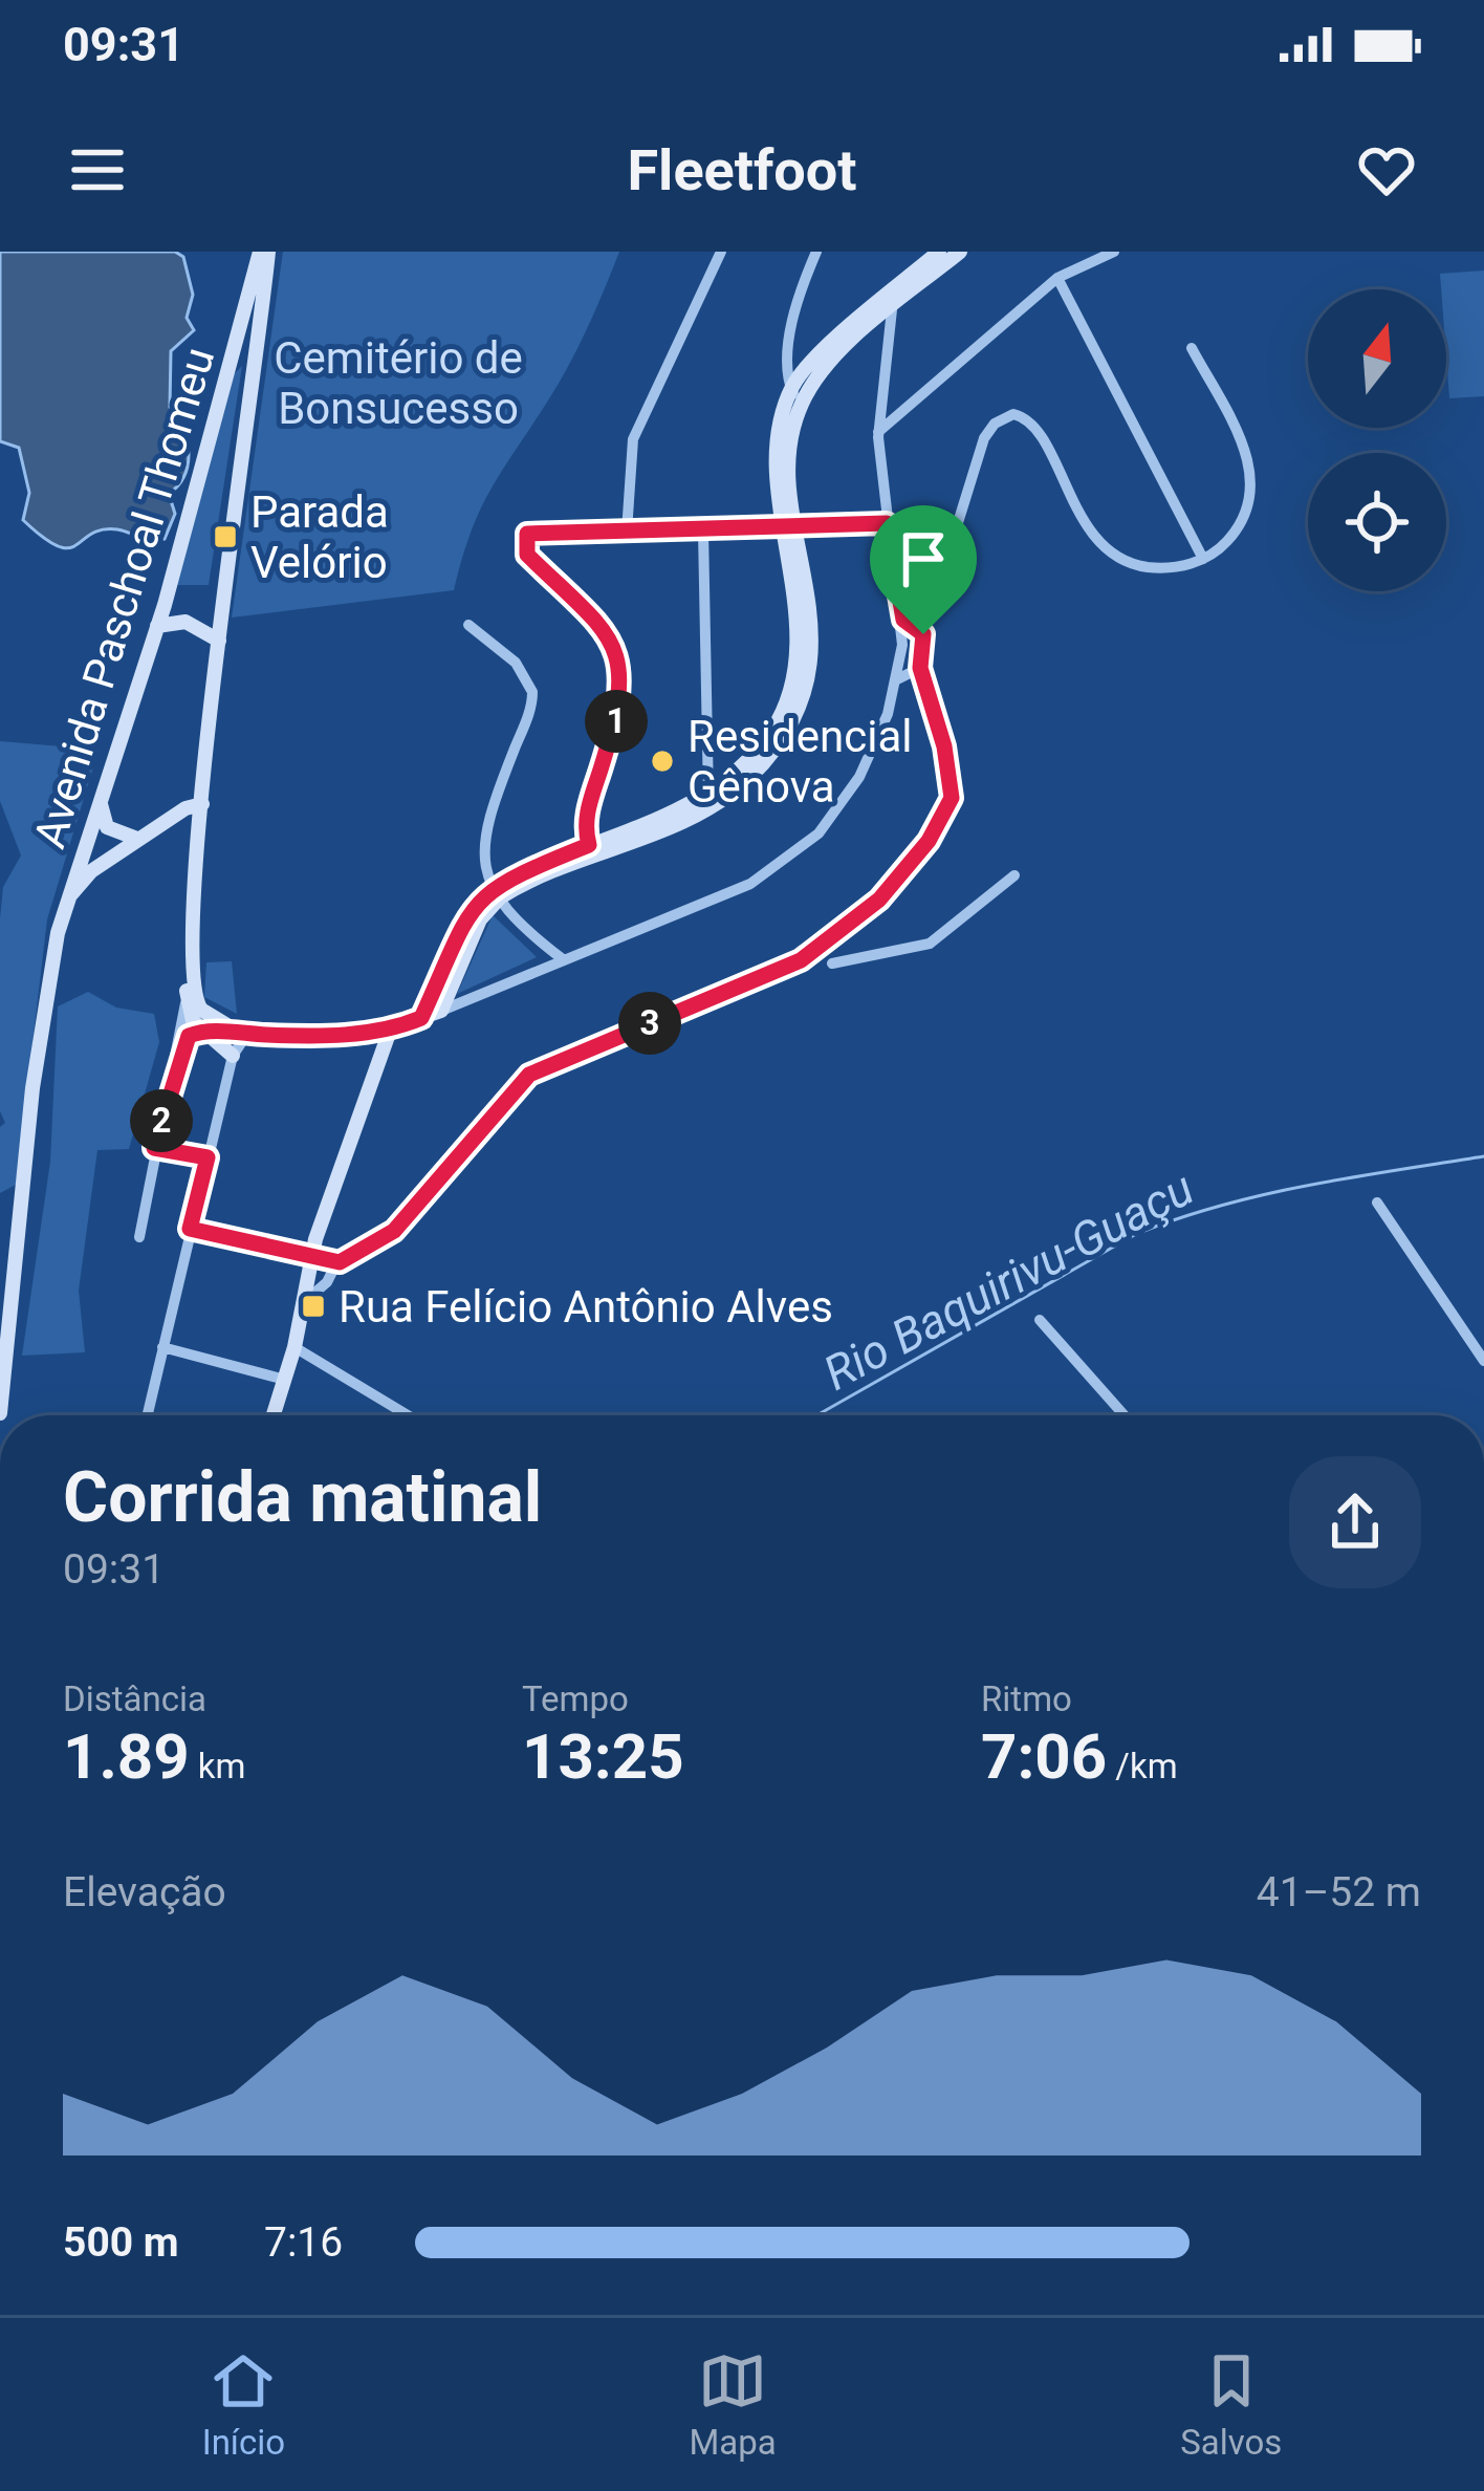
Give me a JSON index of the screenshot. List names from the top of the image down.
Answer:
{
  "streets": {
    "main road": ["Avenida Paschoal Thomeu"]
  },
  "water": ["Rio Baquirivu-Guaçu"],
  "parks": ["Cemitério de Bonsucesso"],
  "places": {
    "transit": ["Parada Velório", "Rua Felício Antônio Alves"],
    "other": ["Residencial Gênova"]
  },
  "north": "top",
  "page": {
    "status": "09:31",
    "header": "Fleetfoot",
    "pins": ["1", "3", "2"],
    "heading": ["Corrida matinal", "09:31"],
    "stats": [
      ["Distância", "1.89 km"],
      ["Tempo", "13:25"],
      ["Ritmo", "7:06 /km"]
    ],
    "chart": ["Elevação", "41–52 m"],
    "list": [
      {
        "name": "500 m",
        "note": "7:16"
      }
    ],
    "tabs": ["Início", "Mapa", "Salvos"]
  }
}
